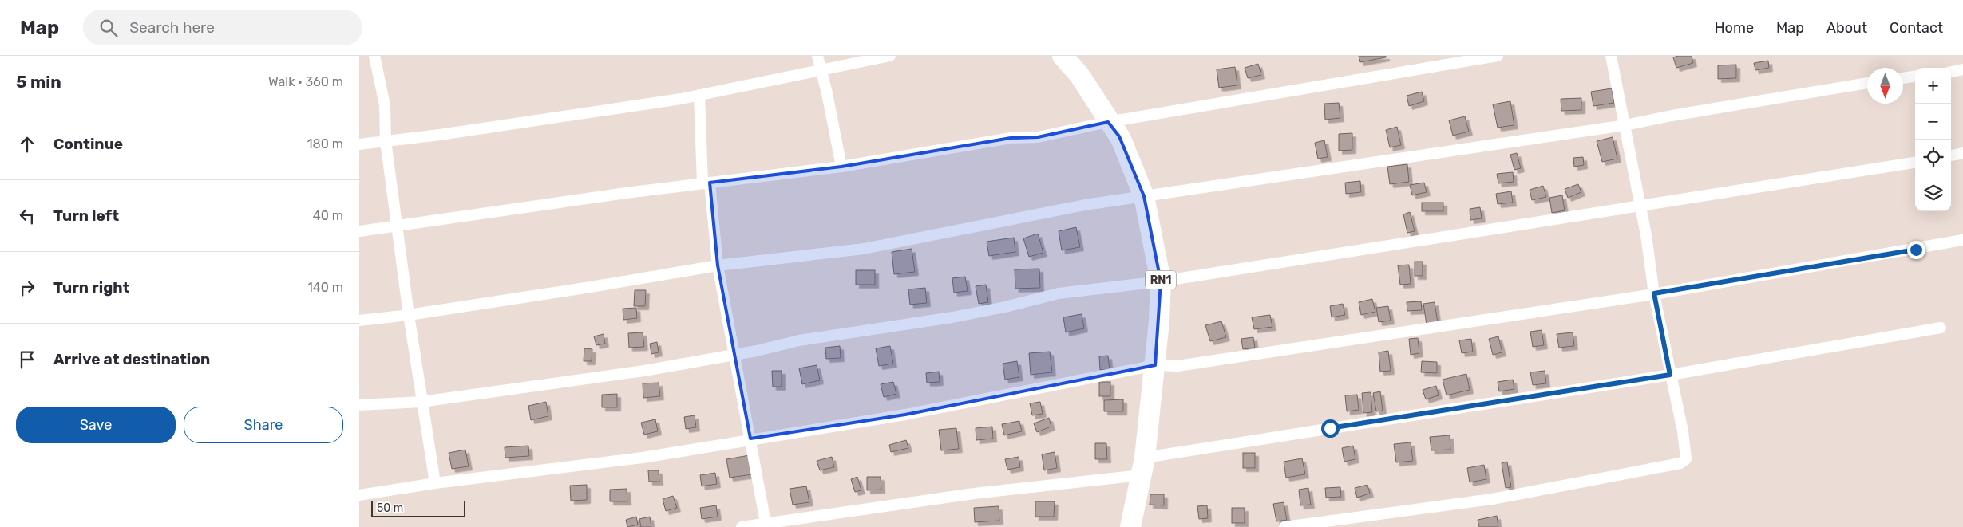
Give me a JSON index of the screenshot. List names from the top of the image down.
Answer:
{
  "streets": {
    "highway": ["RN1"]
  },
  "scale_bar": "50 m",
  "north": "bottom",
  "page": {
    "header": "Map",
    "search": "Search here",
    "nav": [
      "Home",
      "Map",
      "About",
      "Contact"
    ],
    "heading": ["5 min", "Walk · 360 m"],
    "map_buttons": ["+", "−"],
    "list": [
      ["Continue", "180 m"],
      ["Turn left", "40 m"],
      ["Turn right", "140 m"],
      "Arrive at destination"
    ],
    "buttons": ["Save", "Share"],
    "scale": "50 m"
  }
}
